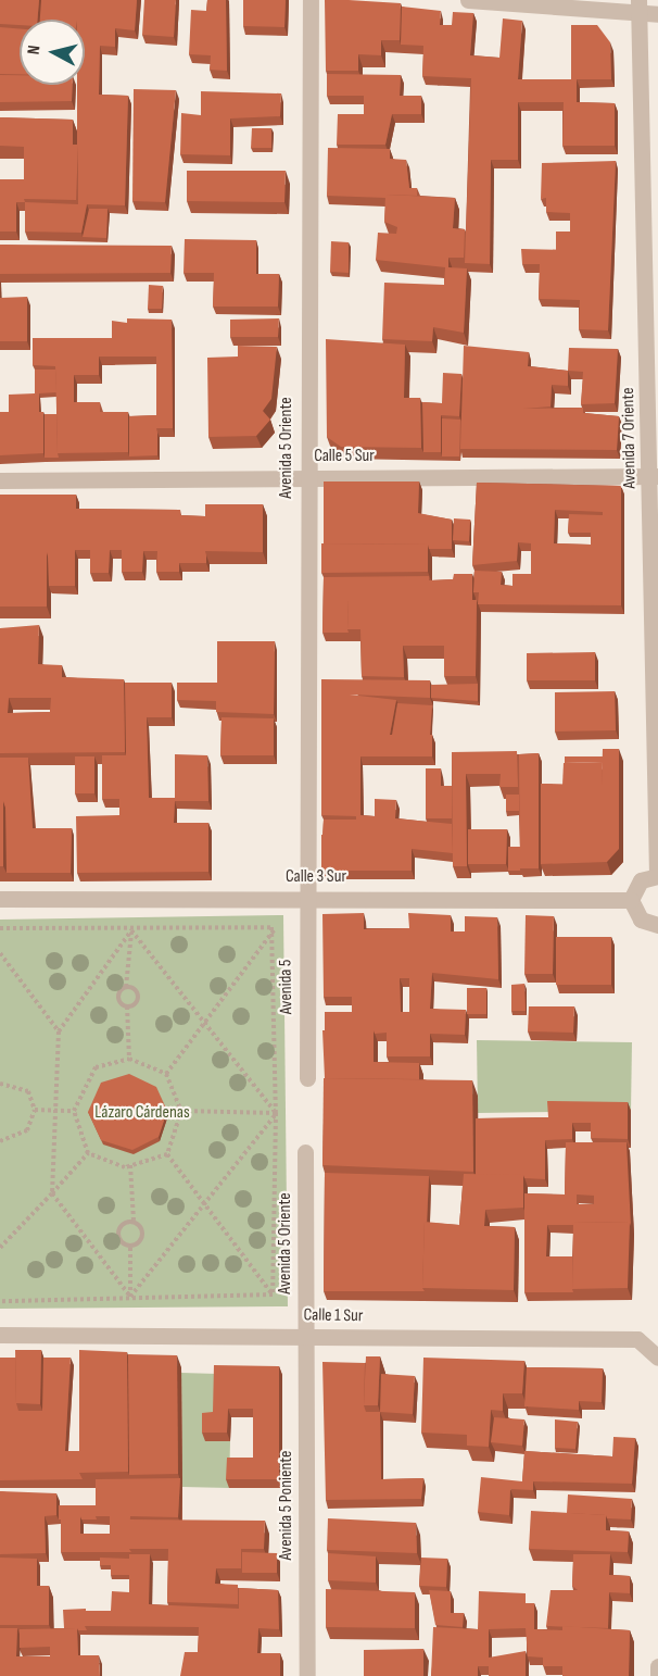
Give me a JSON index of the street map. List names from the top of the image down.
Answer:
{
  "streets": {
    "street": [
      "Avenida 7 Oriente",
      "Avenida 5 Oriente",
      "Calle 5 Sur",
      "Calle 3 Sur",
      "Avenida 5",
      "Calle 1 Sur",
      "Avenida 5 Poniente"
    ]
  },
  "crossings": [
    ["Avenida 7 Oriente", "Calle 5 Sur"],
    ["Avenida 5 Oriente", "Calle 5 Sur"],
    ["Avenida 5 Oriente", "Calle 3 Sur"],
    ["Avenida 5 Oriente", "Avenida 5"],
    ["Avenida 5 Oriente", "Calle 1 Sur"],
    ["Avenida 5 Oriente", "Avenida 5 Poniente"],
    ["Calle 3 Sur", "Avenida 5"],
    ["Calle 1 Sur", "Avenida 5 Poniente"]
  ],
  "parks": ["Lázaro Cárdenas"],
  "north": "left"
}
